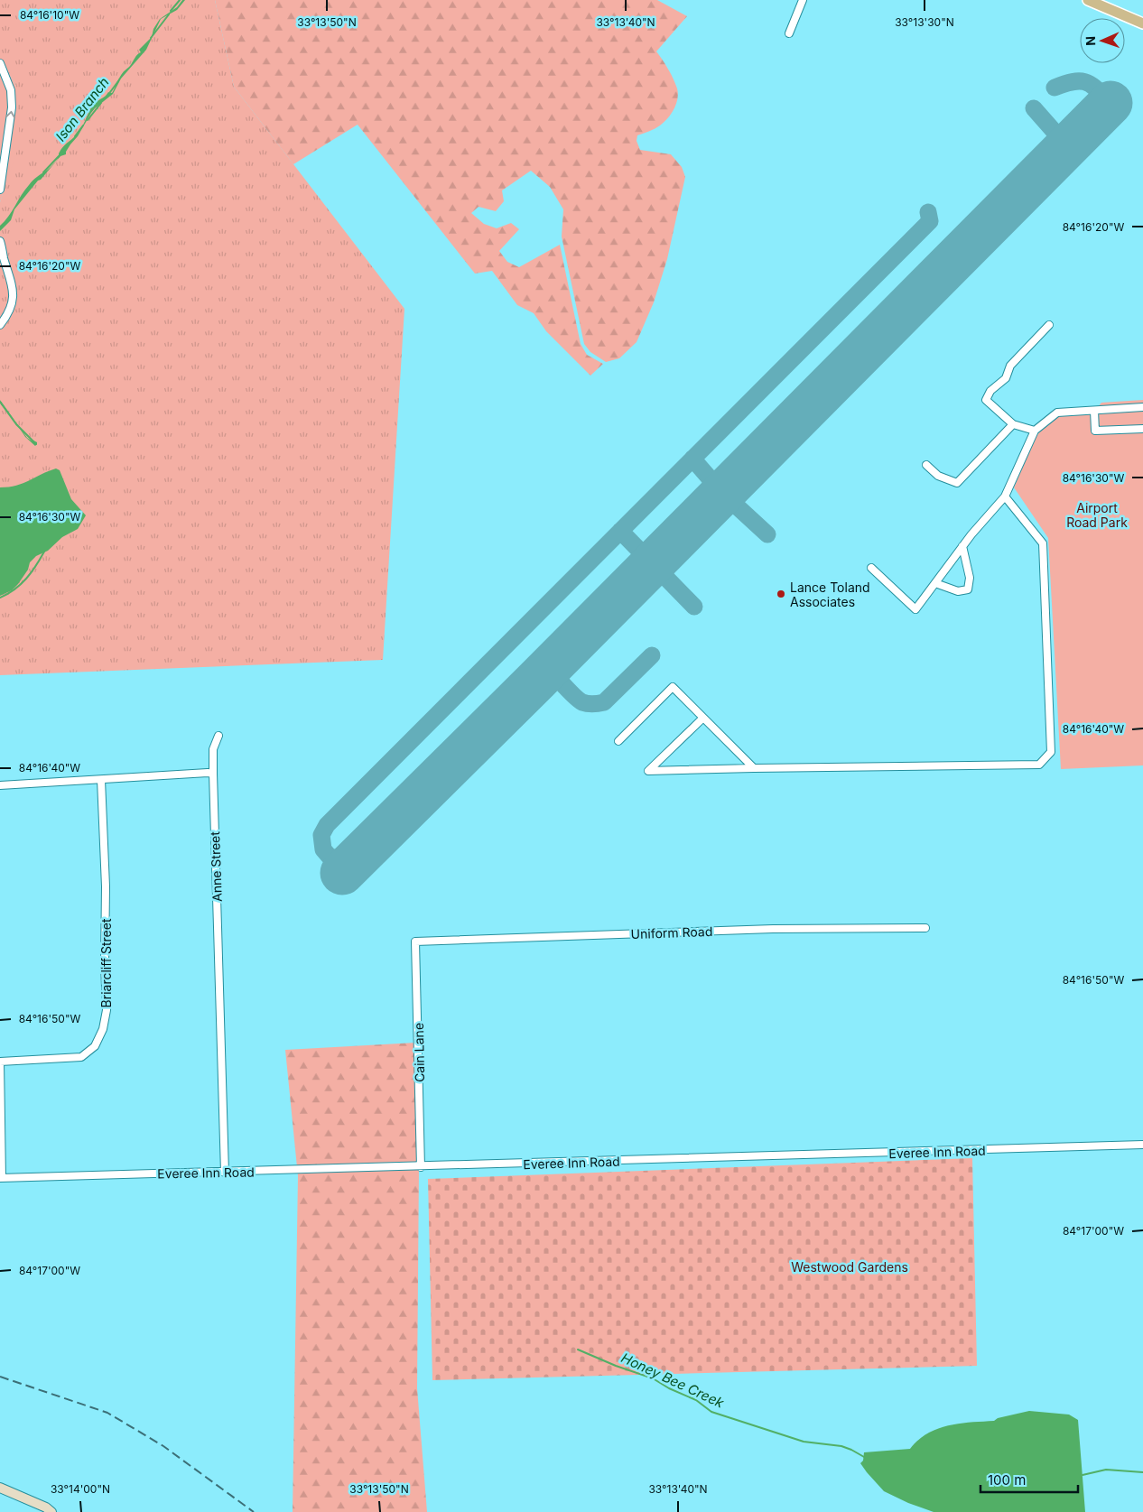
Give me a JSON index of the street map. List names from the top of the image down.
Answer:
{
  "streets": {
    "street": [
      "Anne Street",
      "Uniform Road",
      "Briarcliff Street",
      "Cain Lane",
      "Everee Inn Road"
    ]
  },
  "crossings": [
    ["Anne Street", "Everee Inn Road"],
    ["Uniform Road", "Cain Lane"],
    ["Cain Lane", "Everee Inn Road"]
  ],
  "water": ["Ison Branch", "Honey Bee Creek"],
  "parks": ["Airport Road Park", "Westwood Gardens"],
  "places": ["Lance Toland Associates"],
  "scale_bar": "100 m",
  "north": "left",
  "coordinates": [
    "84°16'10\"W",
    "33°13'50\"N",
    "33°13'40\"N",
    "33°13'30\"N",
    "84°16'20\"W",
    "84°16'30\"W",
    "84°16'40\"W",
    "84°16'50\"W",
    "84°17'00\"W",
    "33°14'00\"N"
  ]
}
